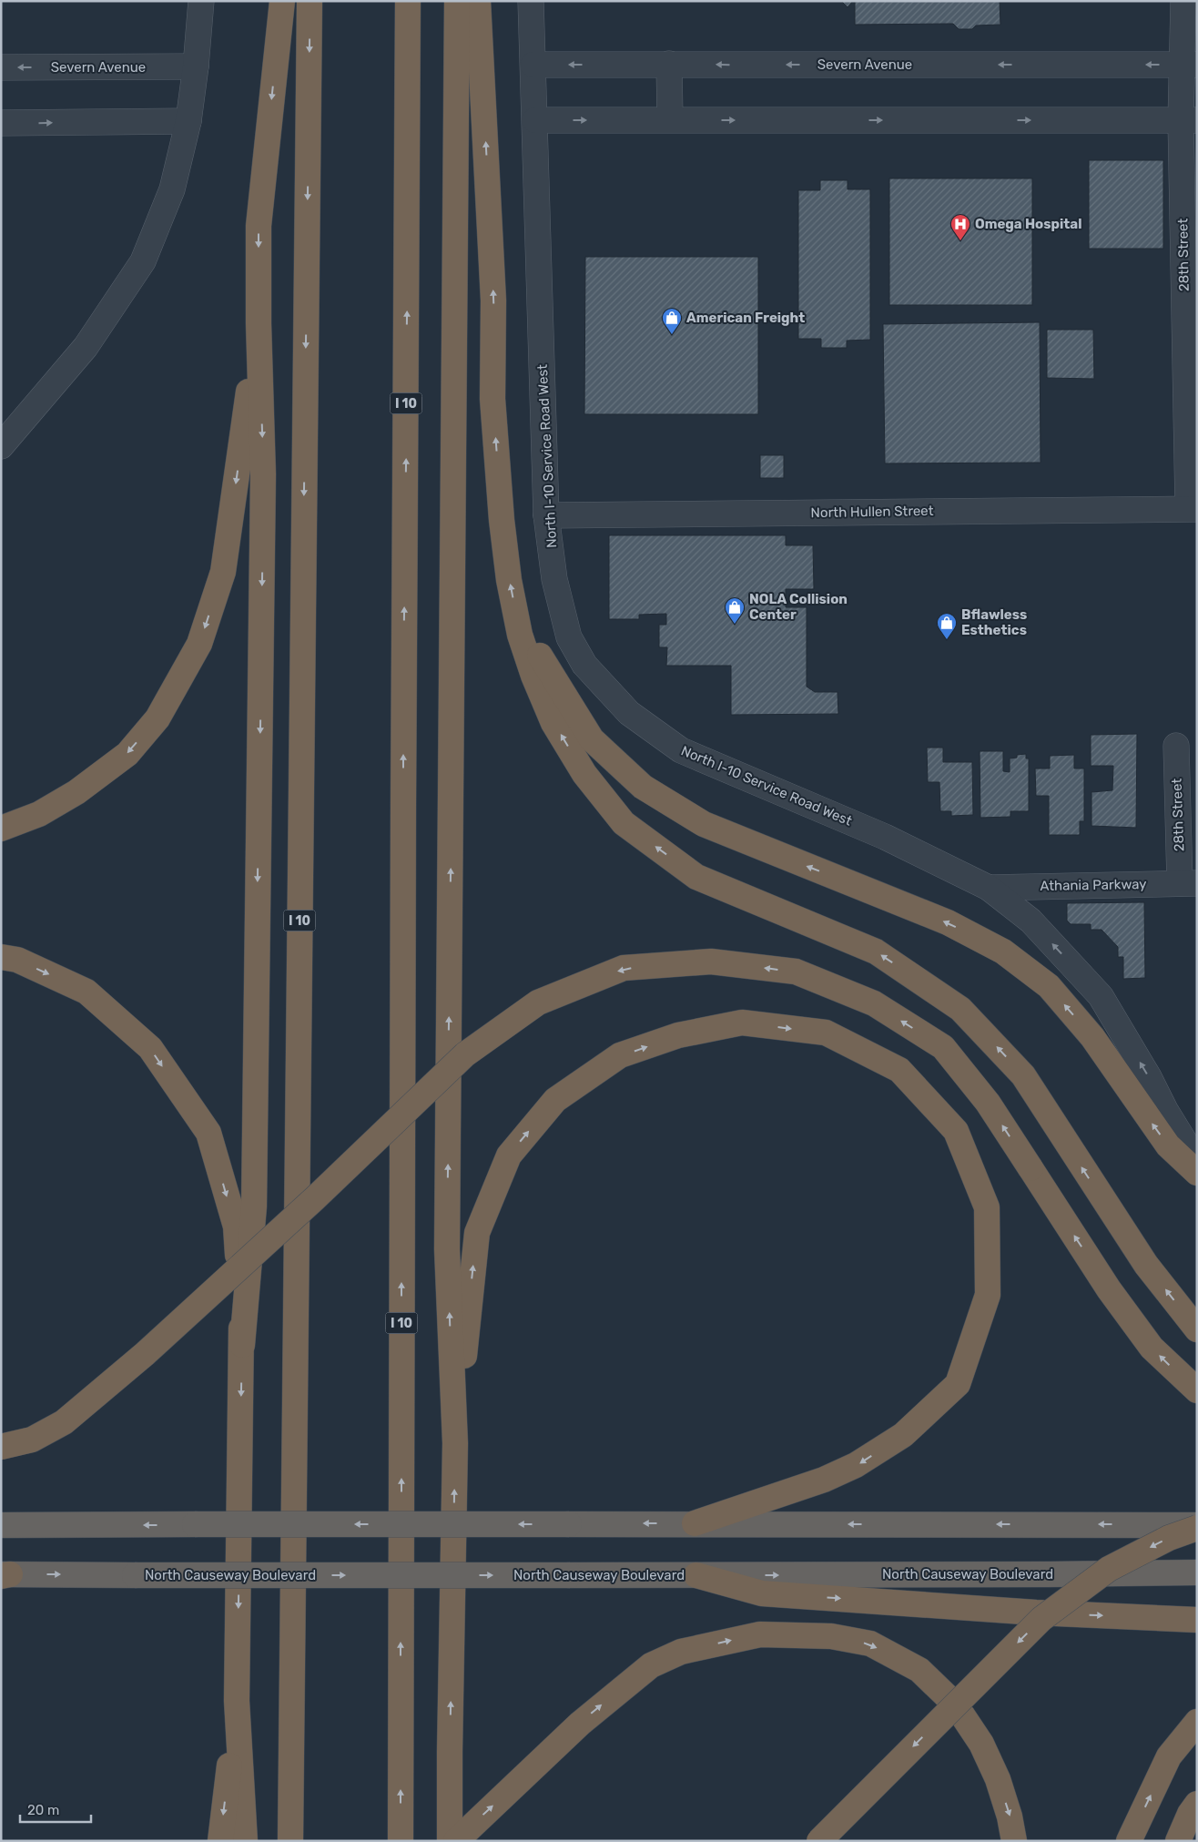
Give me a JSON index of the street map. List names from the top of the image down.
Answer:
{
  "streets": {
    "highway": ["I 10", "North Causeway Boulevard"],
    "street": [
      "Severn Avenue",
      "28th Street",
      "North I-10 Service Road West",
      "North Hullen Street",
      "Athania Parkway"
    ]
  },
  "crossings": [
    ["Severn Avenue", "28th Street"],
    ["Severn Avenue", "North I-10 Service Road West"],
    ["28th Street", "North Hullen Street"],
    ["28th Street", "Athania Parkway"],
    ["North I-10 Service Road West", "North Hullen Street"],
    ["North I-10 Service Road West", "Athania Parkway"]
  ],
  "places": {
    "hospital": ["Omega Hospital"],
    "shop": ["American Freight", "NOLA Collision Center", "Bflawless Esthetics"]
  },
  "scale_bar": "20 m"
}
